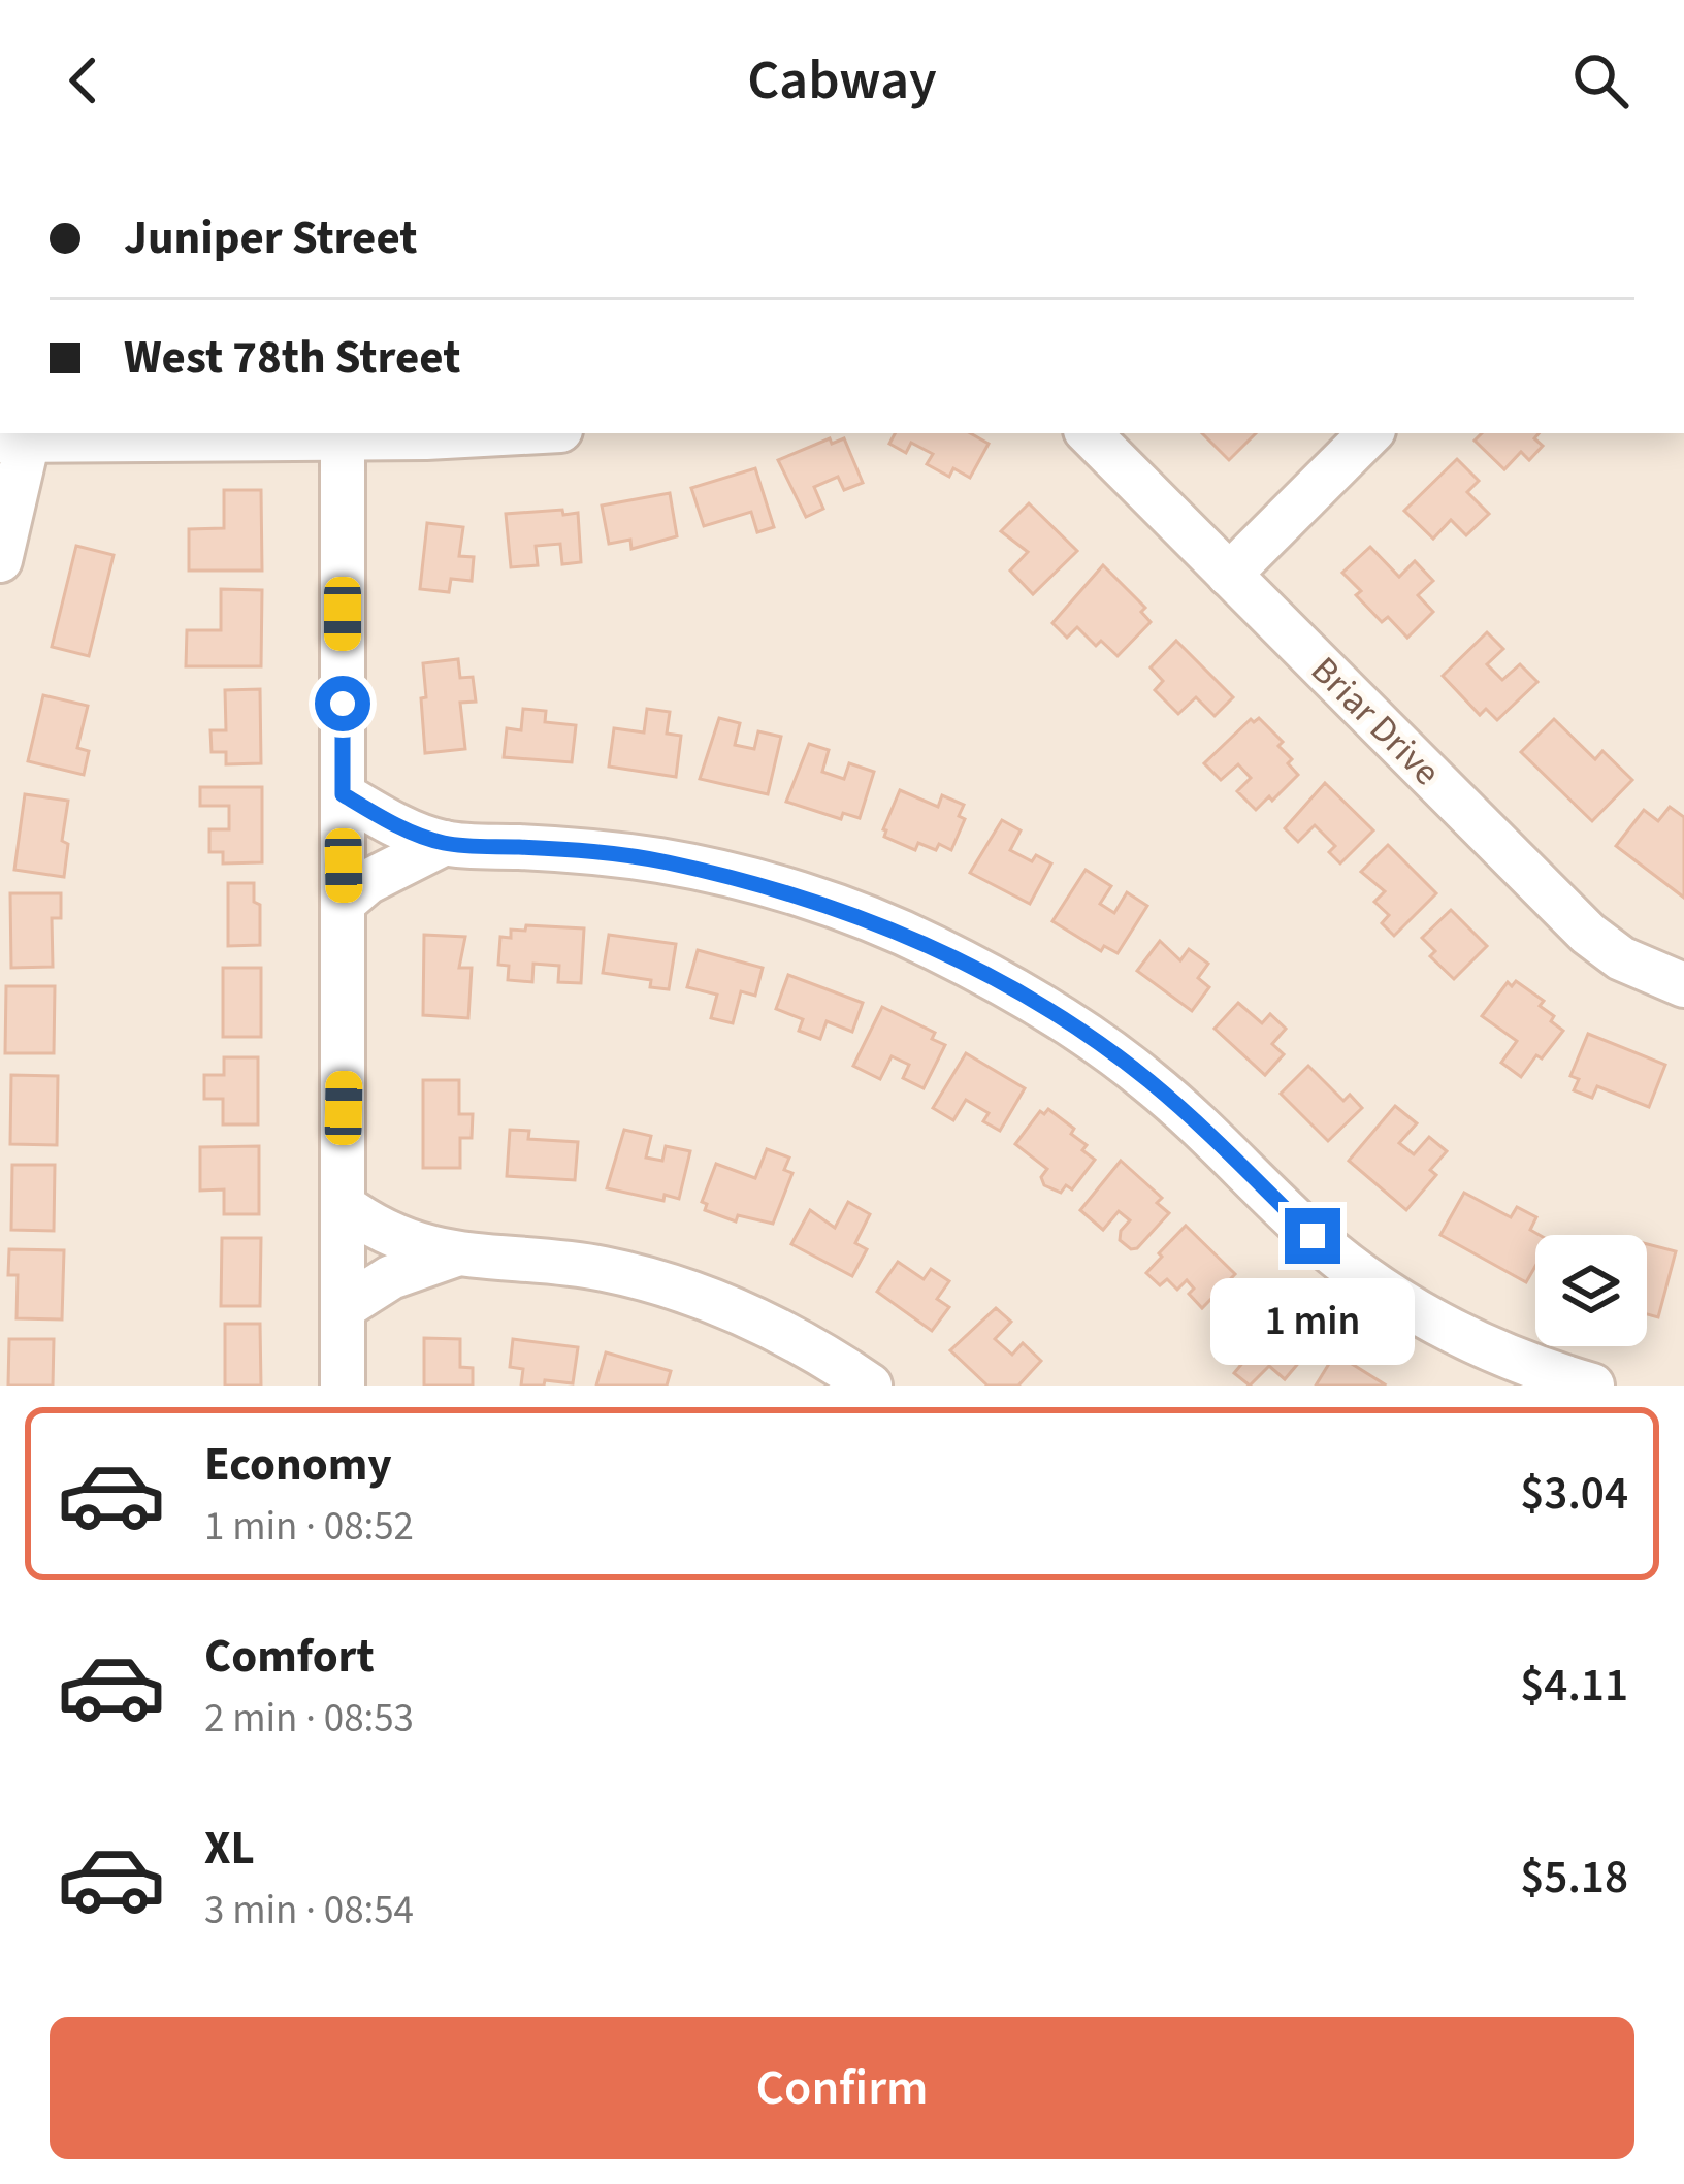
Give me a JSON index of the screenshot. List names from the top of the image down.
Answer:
{
  "streets": {
    "street": ["Briar Drive"]
  },
  "page": {
    "header": "Cabway",
    "banner": ["Juniper Street", "West 78th Street"],
    "bubble": "1 min",
    "list": [
      {
        "name": "Economy",
        "note": "1 min · 08:52",
        "value": "$3.04"
      },
      {
        "name": "Comfort",
        "note": "2 min · 08:53",
        "value": "$4.11"
      },
      {
        "name": "XL",
        "note": "3 min · 08:54",
        "value": "$5.18"
      }
    ],
    "buttons": "Confirm"
  }
}
